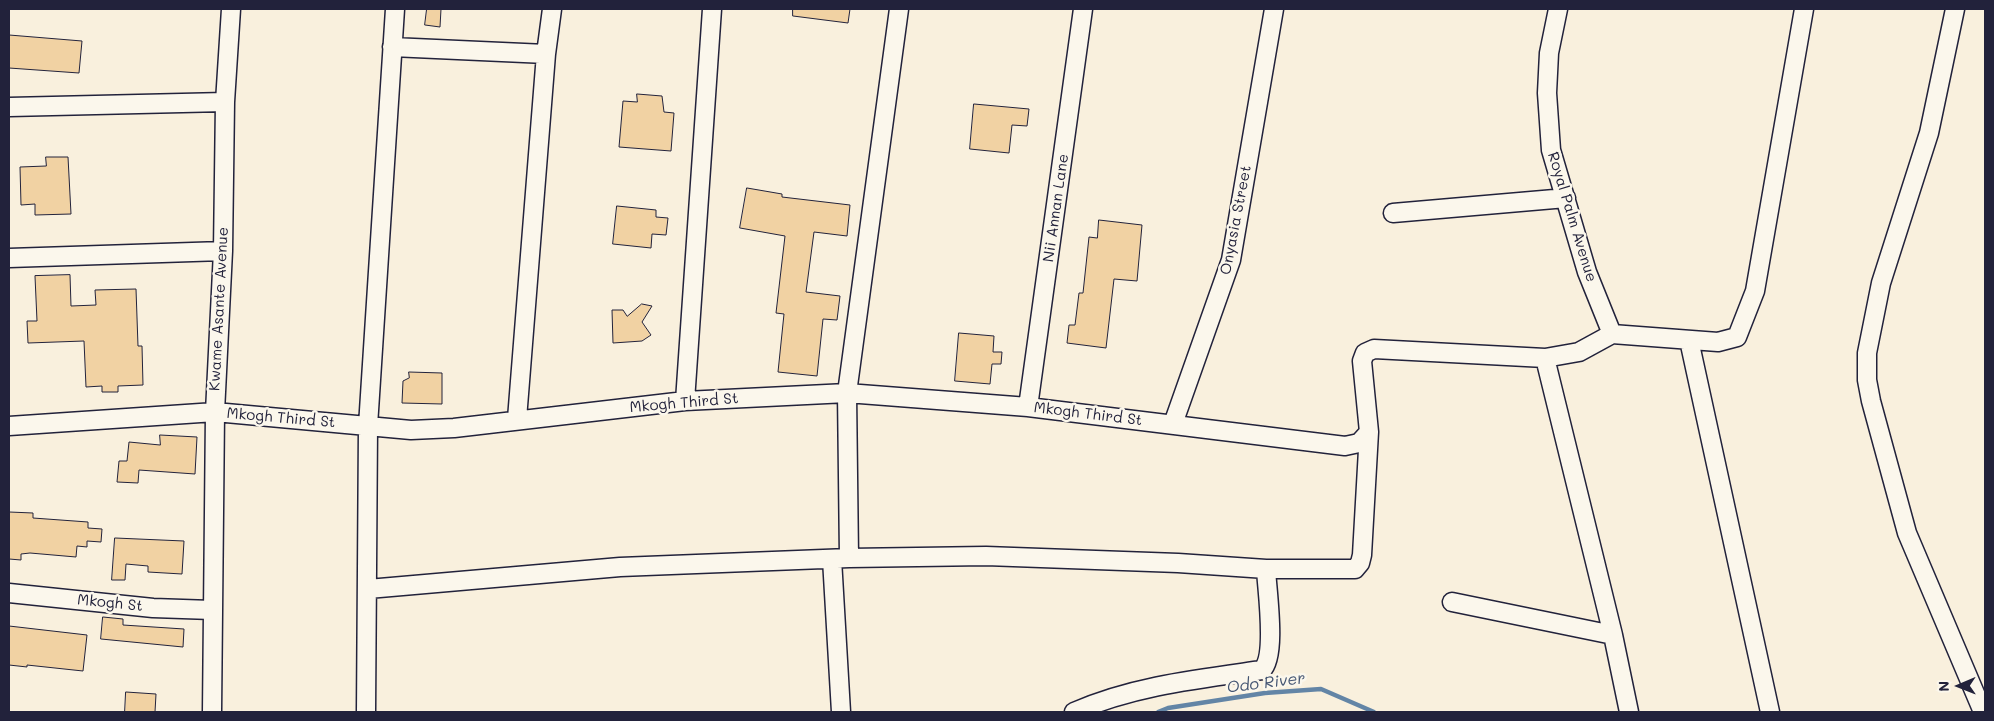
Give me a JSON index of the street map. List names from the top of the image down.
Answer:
{
  "streets": {
    "street": [
      "Nii Annan Lane",
      "Royal Palm Avenue",
      "Onyasia Street",
      "Kwame Asante Avenue",
      "Mkogh Third St",
      "Mkogh St"
    ]
  },
  "crossings": [
    ["Nii Annan Lane", "Mkogh Third St"],
    ["Onyasia Street", "Mkogh Third St"],
    ["Kwame Asante Avenue", "Mkogh Third St"],
    ["Kwame Asante Avenue", "Mkogh St"]
  ],
  "water": ["Odo River"],
  "north": "left"
}
